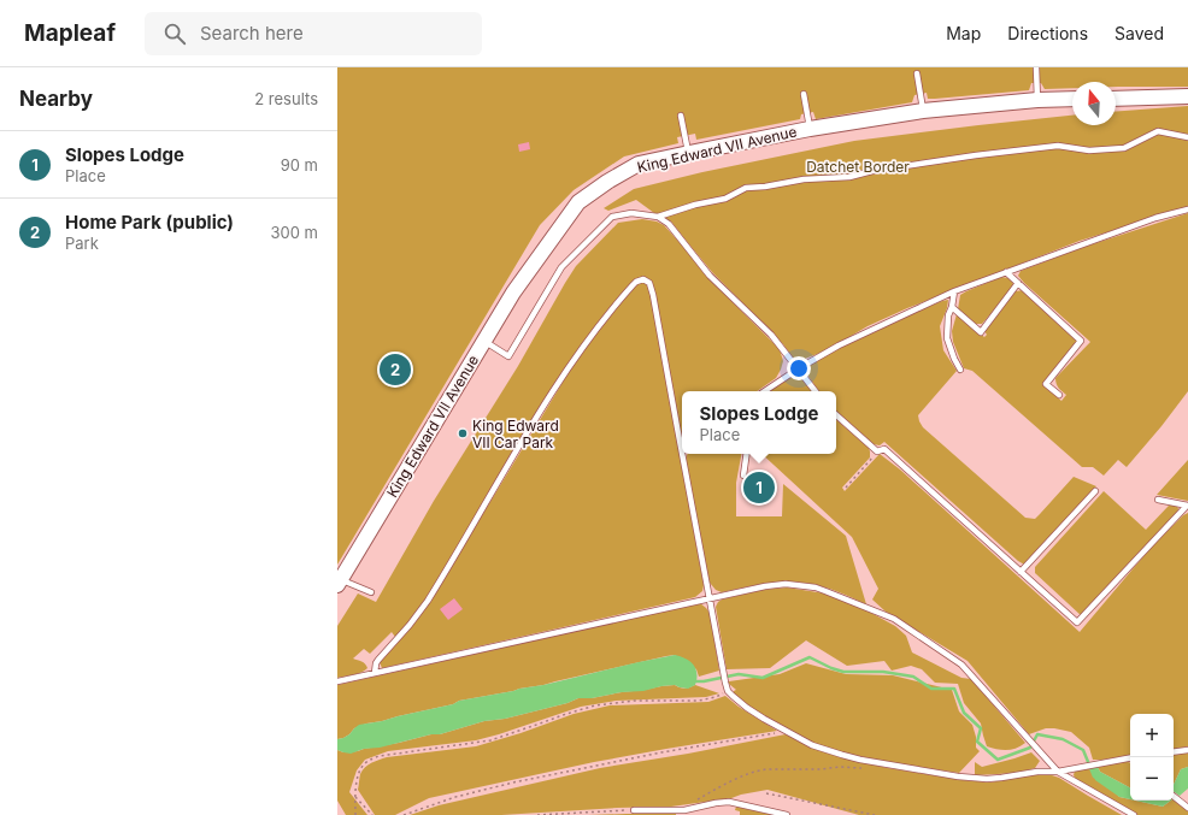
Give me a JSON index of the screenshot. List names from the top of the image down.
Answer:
{
  "streets": {
    "main road": ["King Edward VII Avenue"]
  },
  "parks": ["Datchet Border"],
  "places": ["King Edward VII Car Park"],
  "north": "top",
  "page": {
    "header": "Mapleaf",
    "search": "Search here",
    "nav": ["Map", "Directions", "Saved"],
    "heading": ["Nearby", "2 results"],
    "list": [
      {
        "mark": "1",
        "name": "Slopes Lodge",
        "note": "Place",
        "value": "90 m"
      },
      {
        "mark": "2",
        "name": "Home Park (public)",
        "note": "Park",
        "value": "300 m"
      }
    ],
    "pins": ["2", "1"],
    "popup": ["Slopes Lodge", "Place"],
    "map_buttons": ["+", "−"]
  }
}
